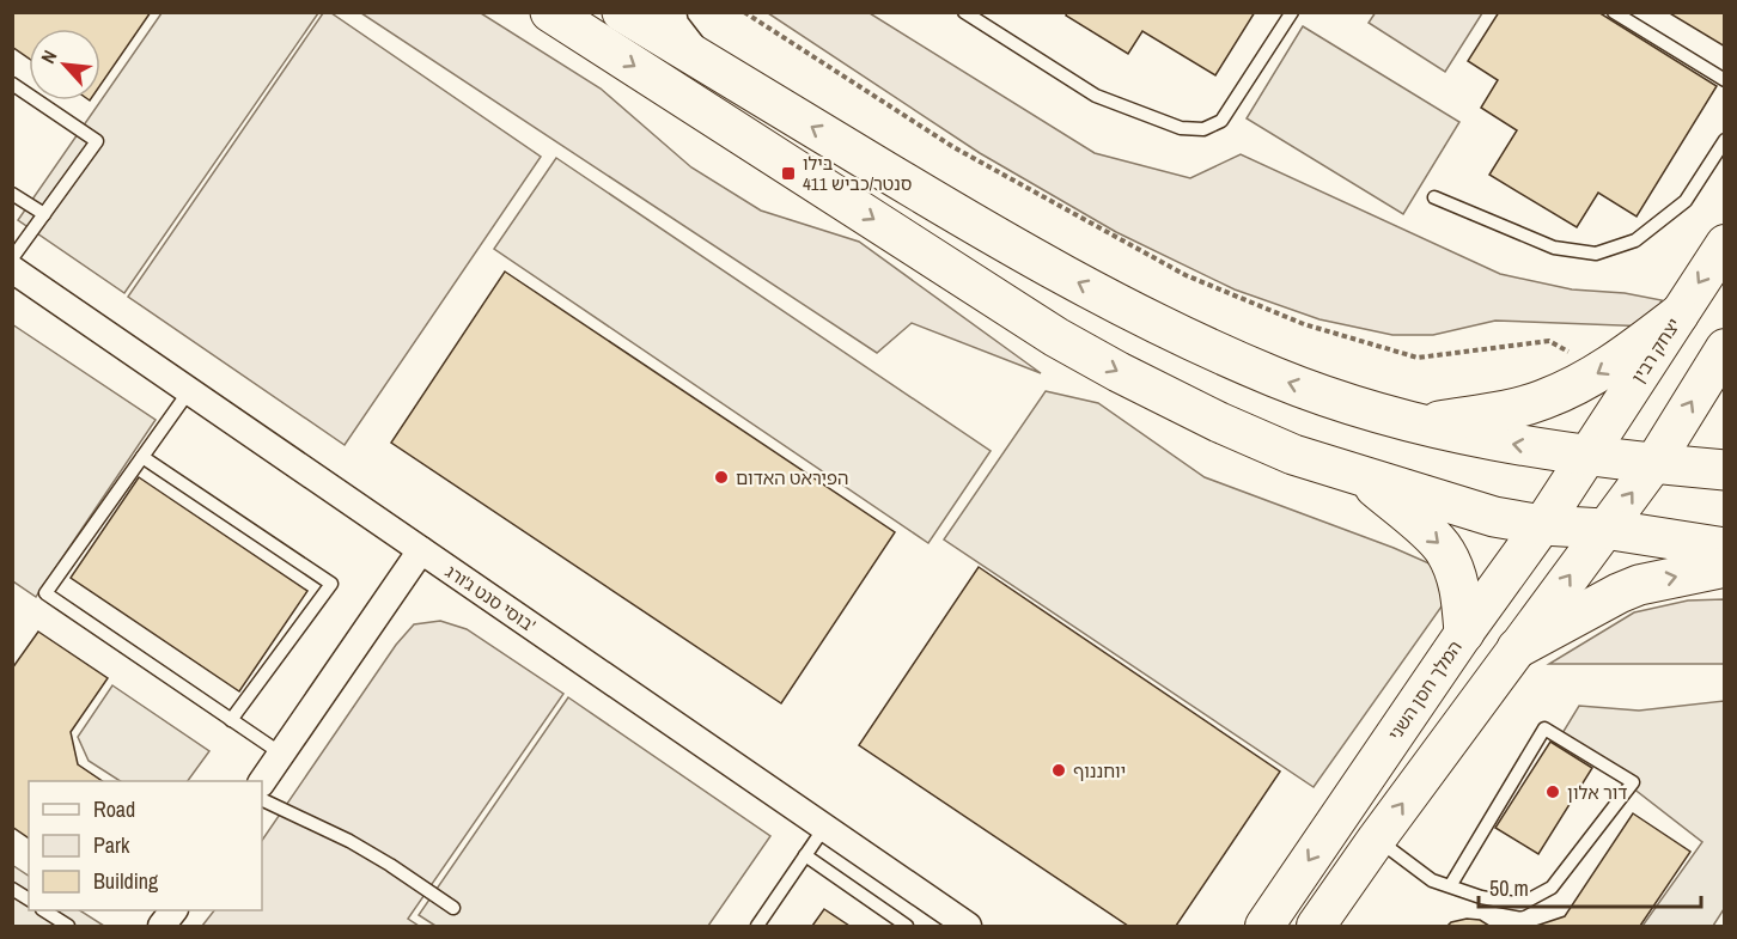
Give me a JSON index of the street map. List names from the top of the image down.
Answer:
{
  "streets": {
    "street": ["יצחק רבין", "בוסי סנט ג'ורג'", "המלך חסן השני"]
  },
  "crossings": [
    ["יצחק רבין", "המלך חסן השני"]
  ],
  "places": {
    "transit": ["בילו סנטר/כביש 411"],
    "other": ["הפיראט האדום", "יוחננוף", "דור אלון"]
  },
  "legend": ["Road", "Park", "Building"],
  "scale_bar": "50 m",
  "north": "top left"
}
